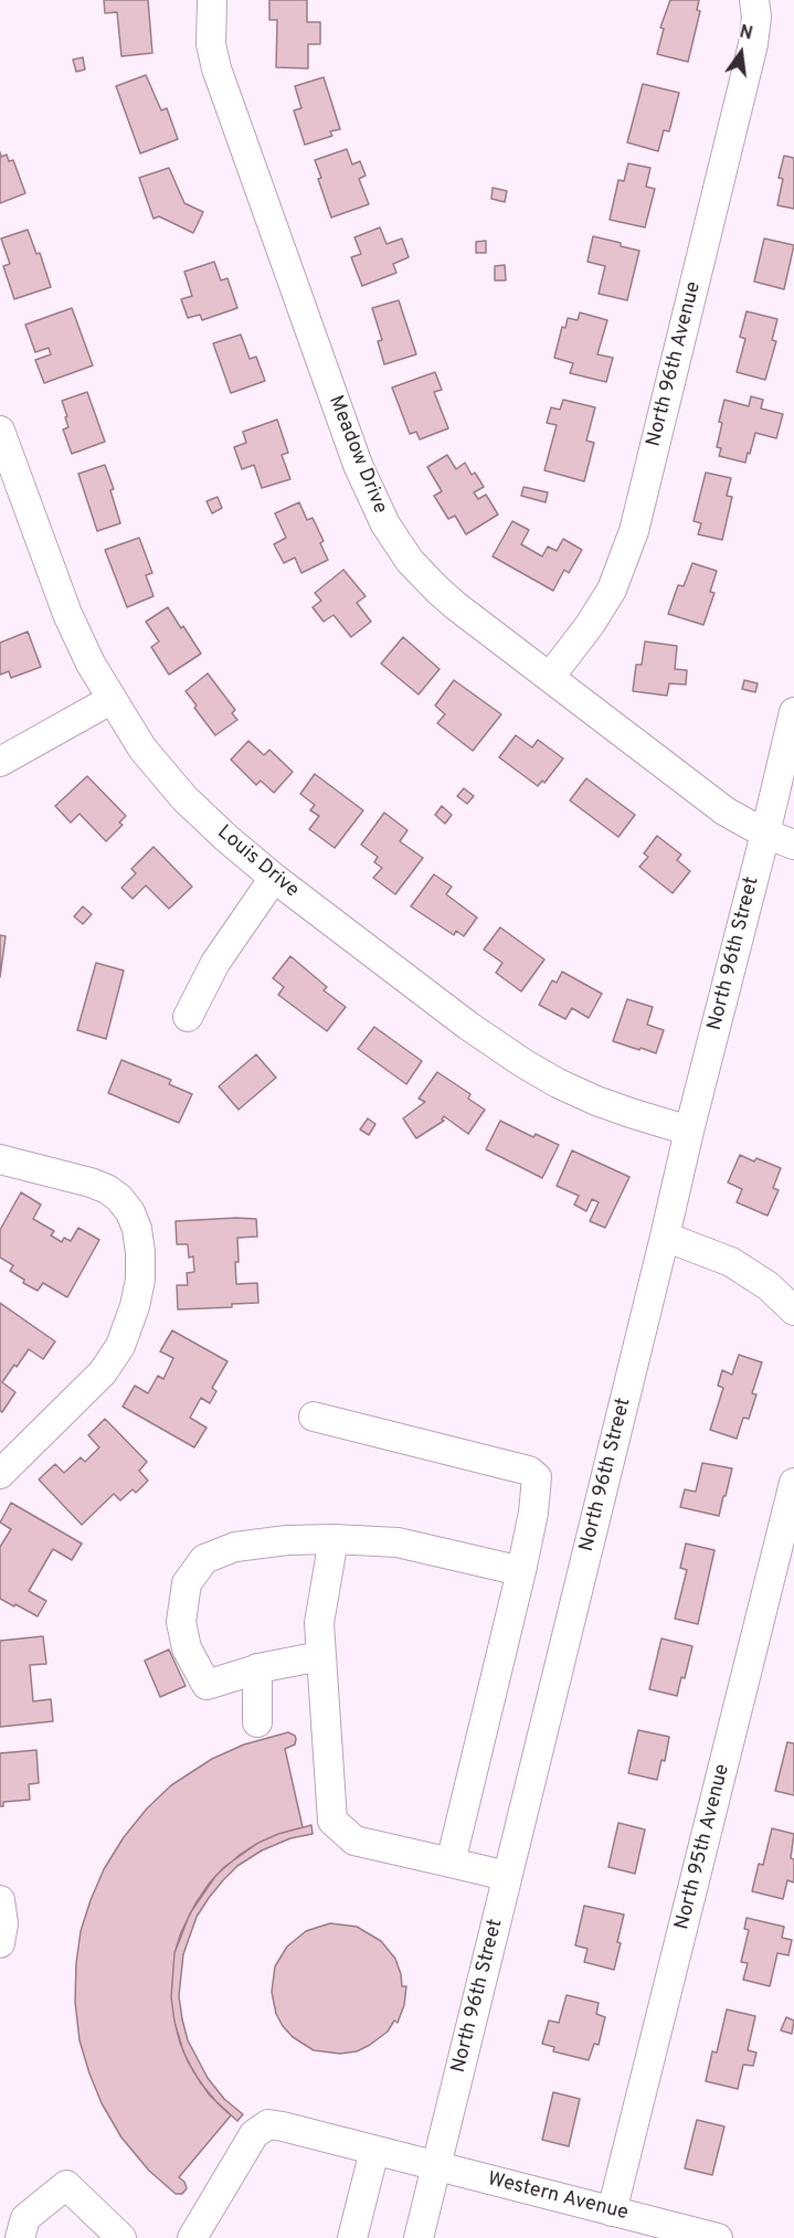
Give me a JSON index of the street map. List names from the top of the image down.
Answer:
{
  "streets": {
    "street": [
      "North 96th Avenue",
      "Meadow Drive",
      "Louis Drive",
      "North 96th Street",
      "North 95th Avenue",
      "Western Avenue"
    ]
  },
  "crossings": [
    ["North 96th Avenue", "Meadow Drive"],
    ["Meadow Drive", "North 96th Street"],
    ["Louis Drive", "North 96th Street"],
    ["North 96th Street", "Western Avenue"],
    ["North 95th Avenue", "Western Avenue"]
  ],
  "north": "top"
}
